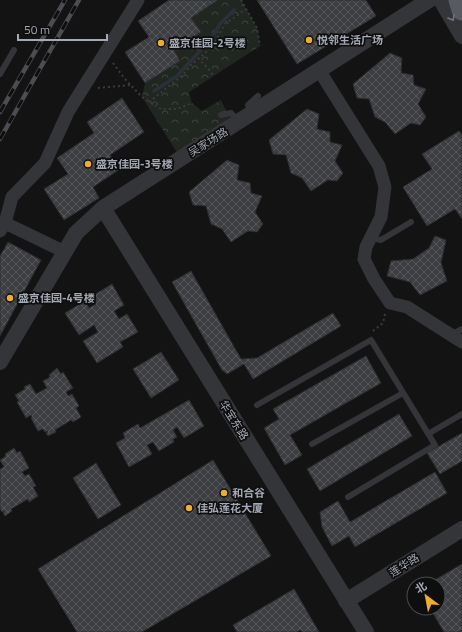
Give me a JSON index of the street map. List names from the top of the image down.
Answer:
{
  "streets": {
    "street": ["吴家场路", "华宝东路", "莲华路"]
  },
  "crossings": [
    ["吴家场路", "华宝东路"],
    ["华宝东路", "莲华路"]
  ],
  "places": [
    "悦邻生活广场",
    "盛京佳园-2号楼",
    "盛京佳园-3号楼",
    "盛京佳园-4号楼",
    "和合谷",
    "佳弘莲花大厦"
  ],
  "scale_bar": "50 m",
  "north": "top left"
}
